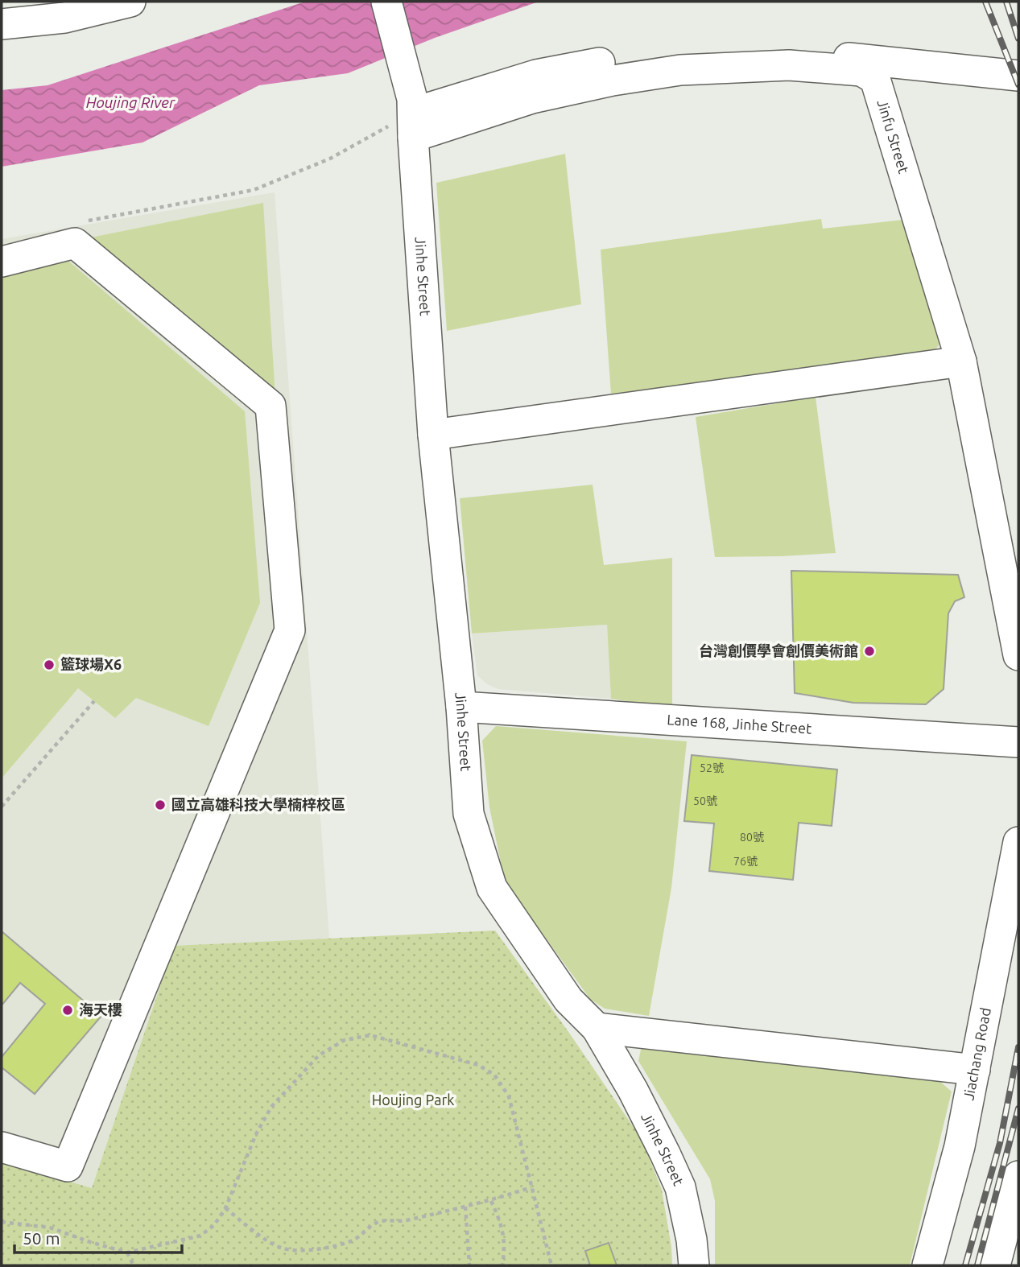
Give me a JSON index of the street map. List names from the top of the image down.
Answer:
{
  "streets": {
    "street": [
      "Jinfu Street",
      "Jinhe Street",
      "Lane 168, Jinhe Street",
      "Jiachang Road"
    ]
  },
  "crossings": [
    ["Jinfu Street", "Jinhe Street"],
    ["Jinhe Street", "Lane 168, Jinhe Street"]
  ],
  "water": ["Houjing River"],
  "parks": ["Houjing Park"],
  "places": [
    "台灣創價學會創價美術館",
    "籃球場X6",
    "國立高雄科技大學楠梓校區",
    "海天樓"
  ],
  "house_numbers": [
    "52號",
    "50號",
    "80號",
    "76號"
  ],
  "scale_bar": "50 m"
}
